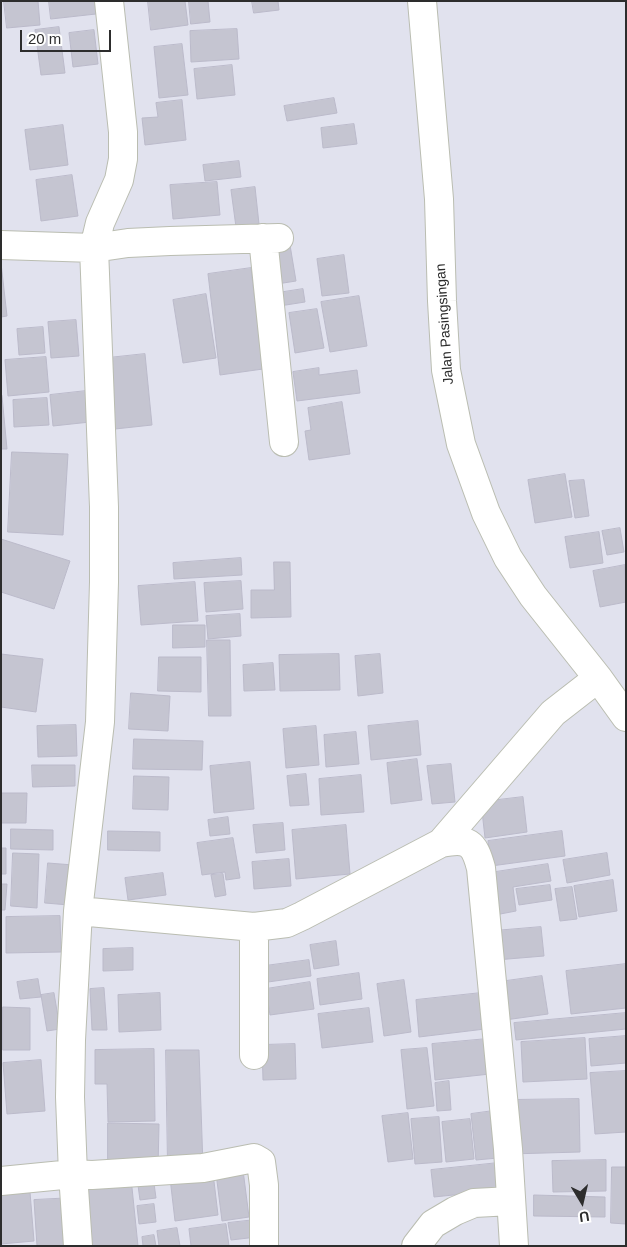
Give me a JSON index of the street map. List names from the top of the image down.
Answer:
{
  "streets": {
    "street": ["Jalan Pasingsingan"]
  },
  "scale_bar": "20 m",
  "north": "bottom"
}
